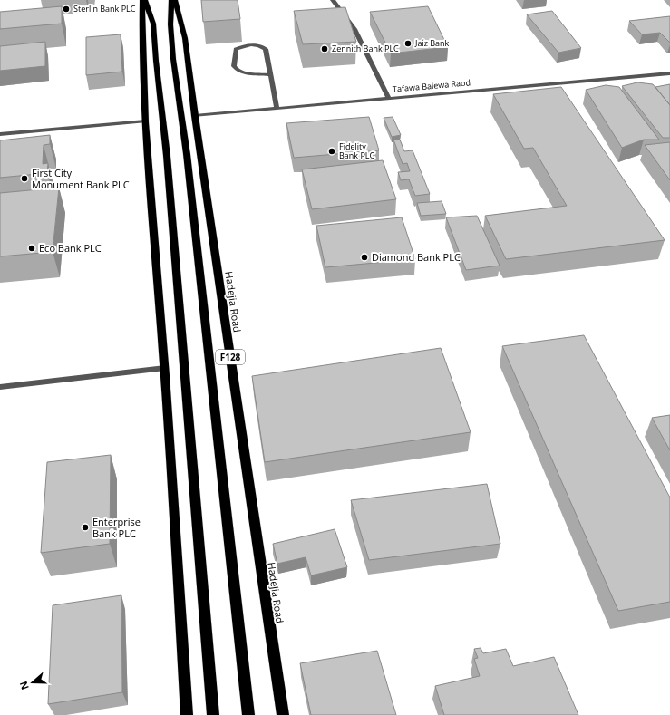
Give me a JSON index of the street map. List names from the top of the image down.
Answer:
{
  "streets": {
    "main road": ["Hadejia Road", "F128"],
    "lane": ["Tafawa Balewa Raod"]
  },
  "crossings": [
    ["Tafawa Balewa Raod", "Hadejia Road"]
  ],
  "places": [
    "Sterlin Bank PLC",
    "Jaiz Bank",
    "Zennith Bank PLC",
    "Fidelity Bank PLC",
    "First City Monument Bank PLC",
    "Eco Bank PLC",
    "Diamond Bank PLC",
    "Enterprise Bank PLC"
  ],
  "north": "left"
}
